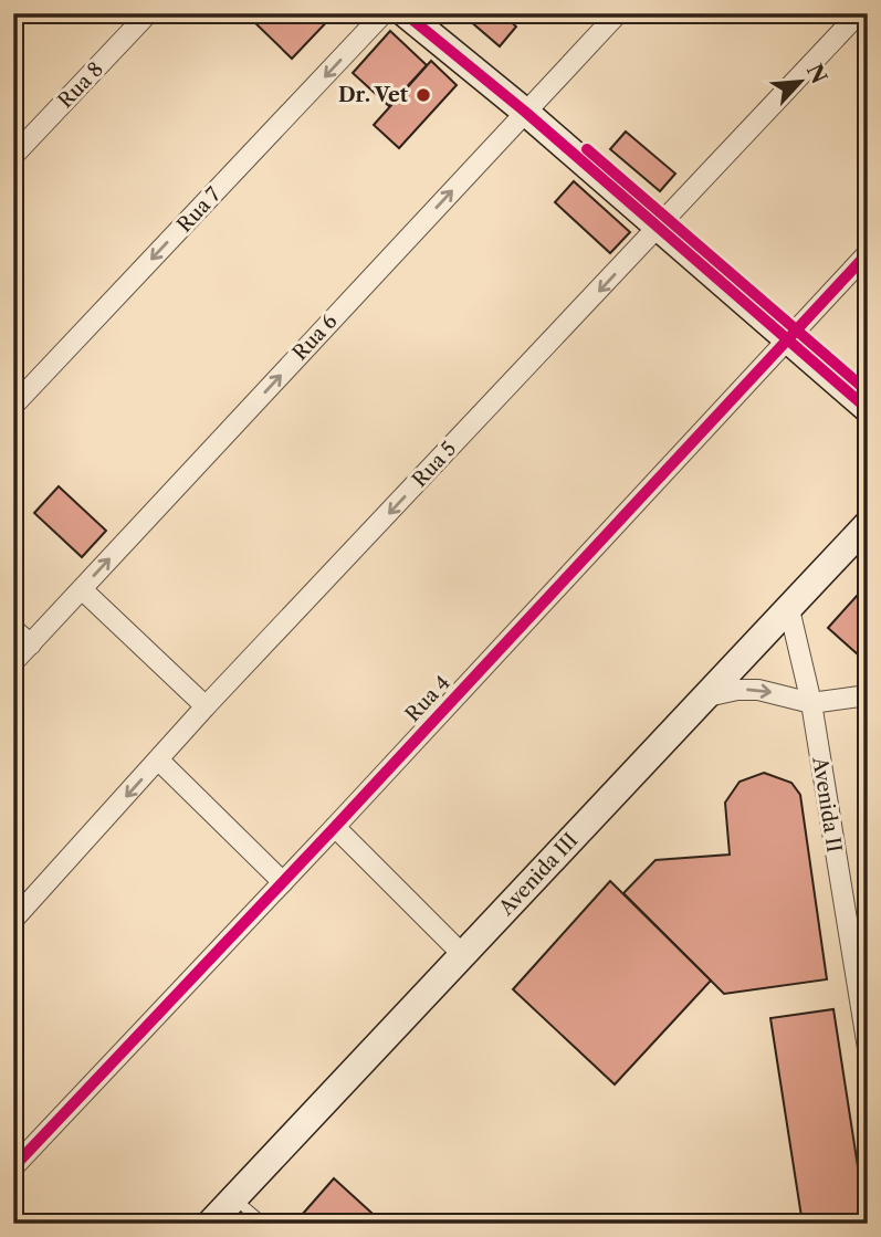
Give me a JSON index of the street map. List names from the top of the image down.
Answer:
{
  "streets": {
    "street": [
      "Rua 8",
      "Rua 7",
      "Rua 6",
      "Rua 5",
      "Rua 4",
      "Avenida II",
      "Avenida III"
    ]
  },
  "crossings": [
    ["Avenida II", "Avenida III"]
  ],
  "one_way": ["Rua 7", "Rua 6", "Rua 5"],
  "places": ["Dr. Vet"],
  "north": "top right"
}
